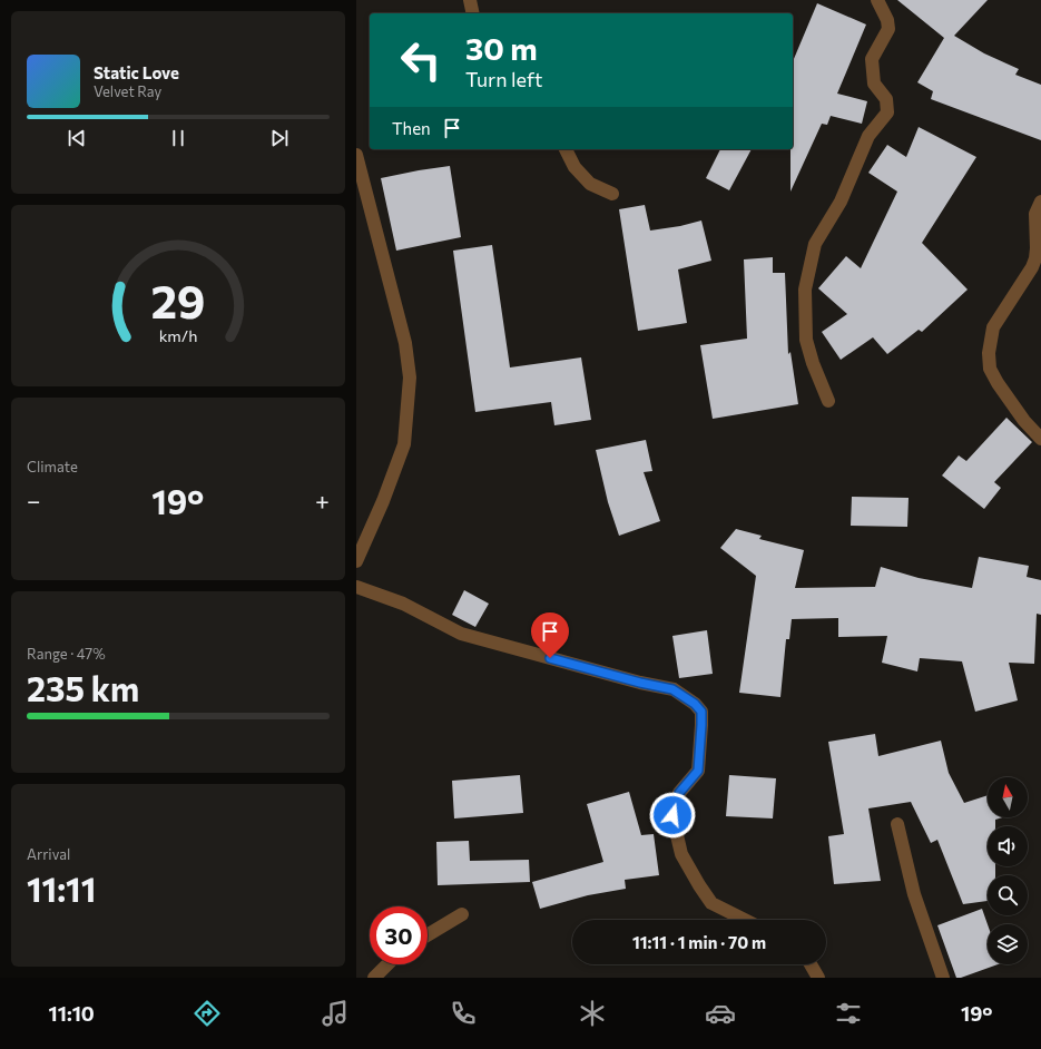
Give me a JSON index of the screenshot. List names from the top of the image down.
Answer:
{
  "north": "top",
  "page": {
    "turn": ["30 m", "Turn left"],
    "song": ["Static Love", "Velvet Ray"],
    "then": "Then",
    "tile": [
      "Climate",
      ["Range · 47%", "235 km"],
      ["Arrival", "11:11"]
    ],
    "heat": ["−", "19°", "+"],
    "limit": "30",
    "trip": "11:11 · 1 min · 70 m",
    "tabs": ["11:10", "19°"],
    "gauge": ["29", "km/h"]
  }
}
